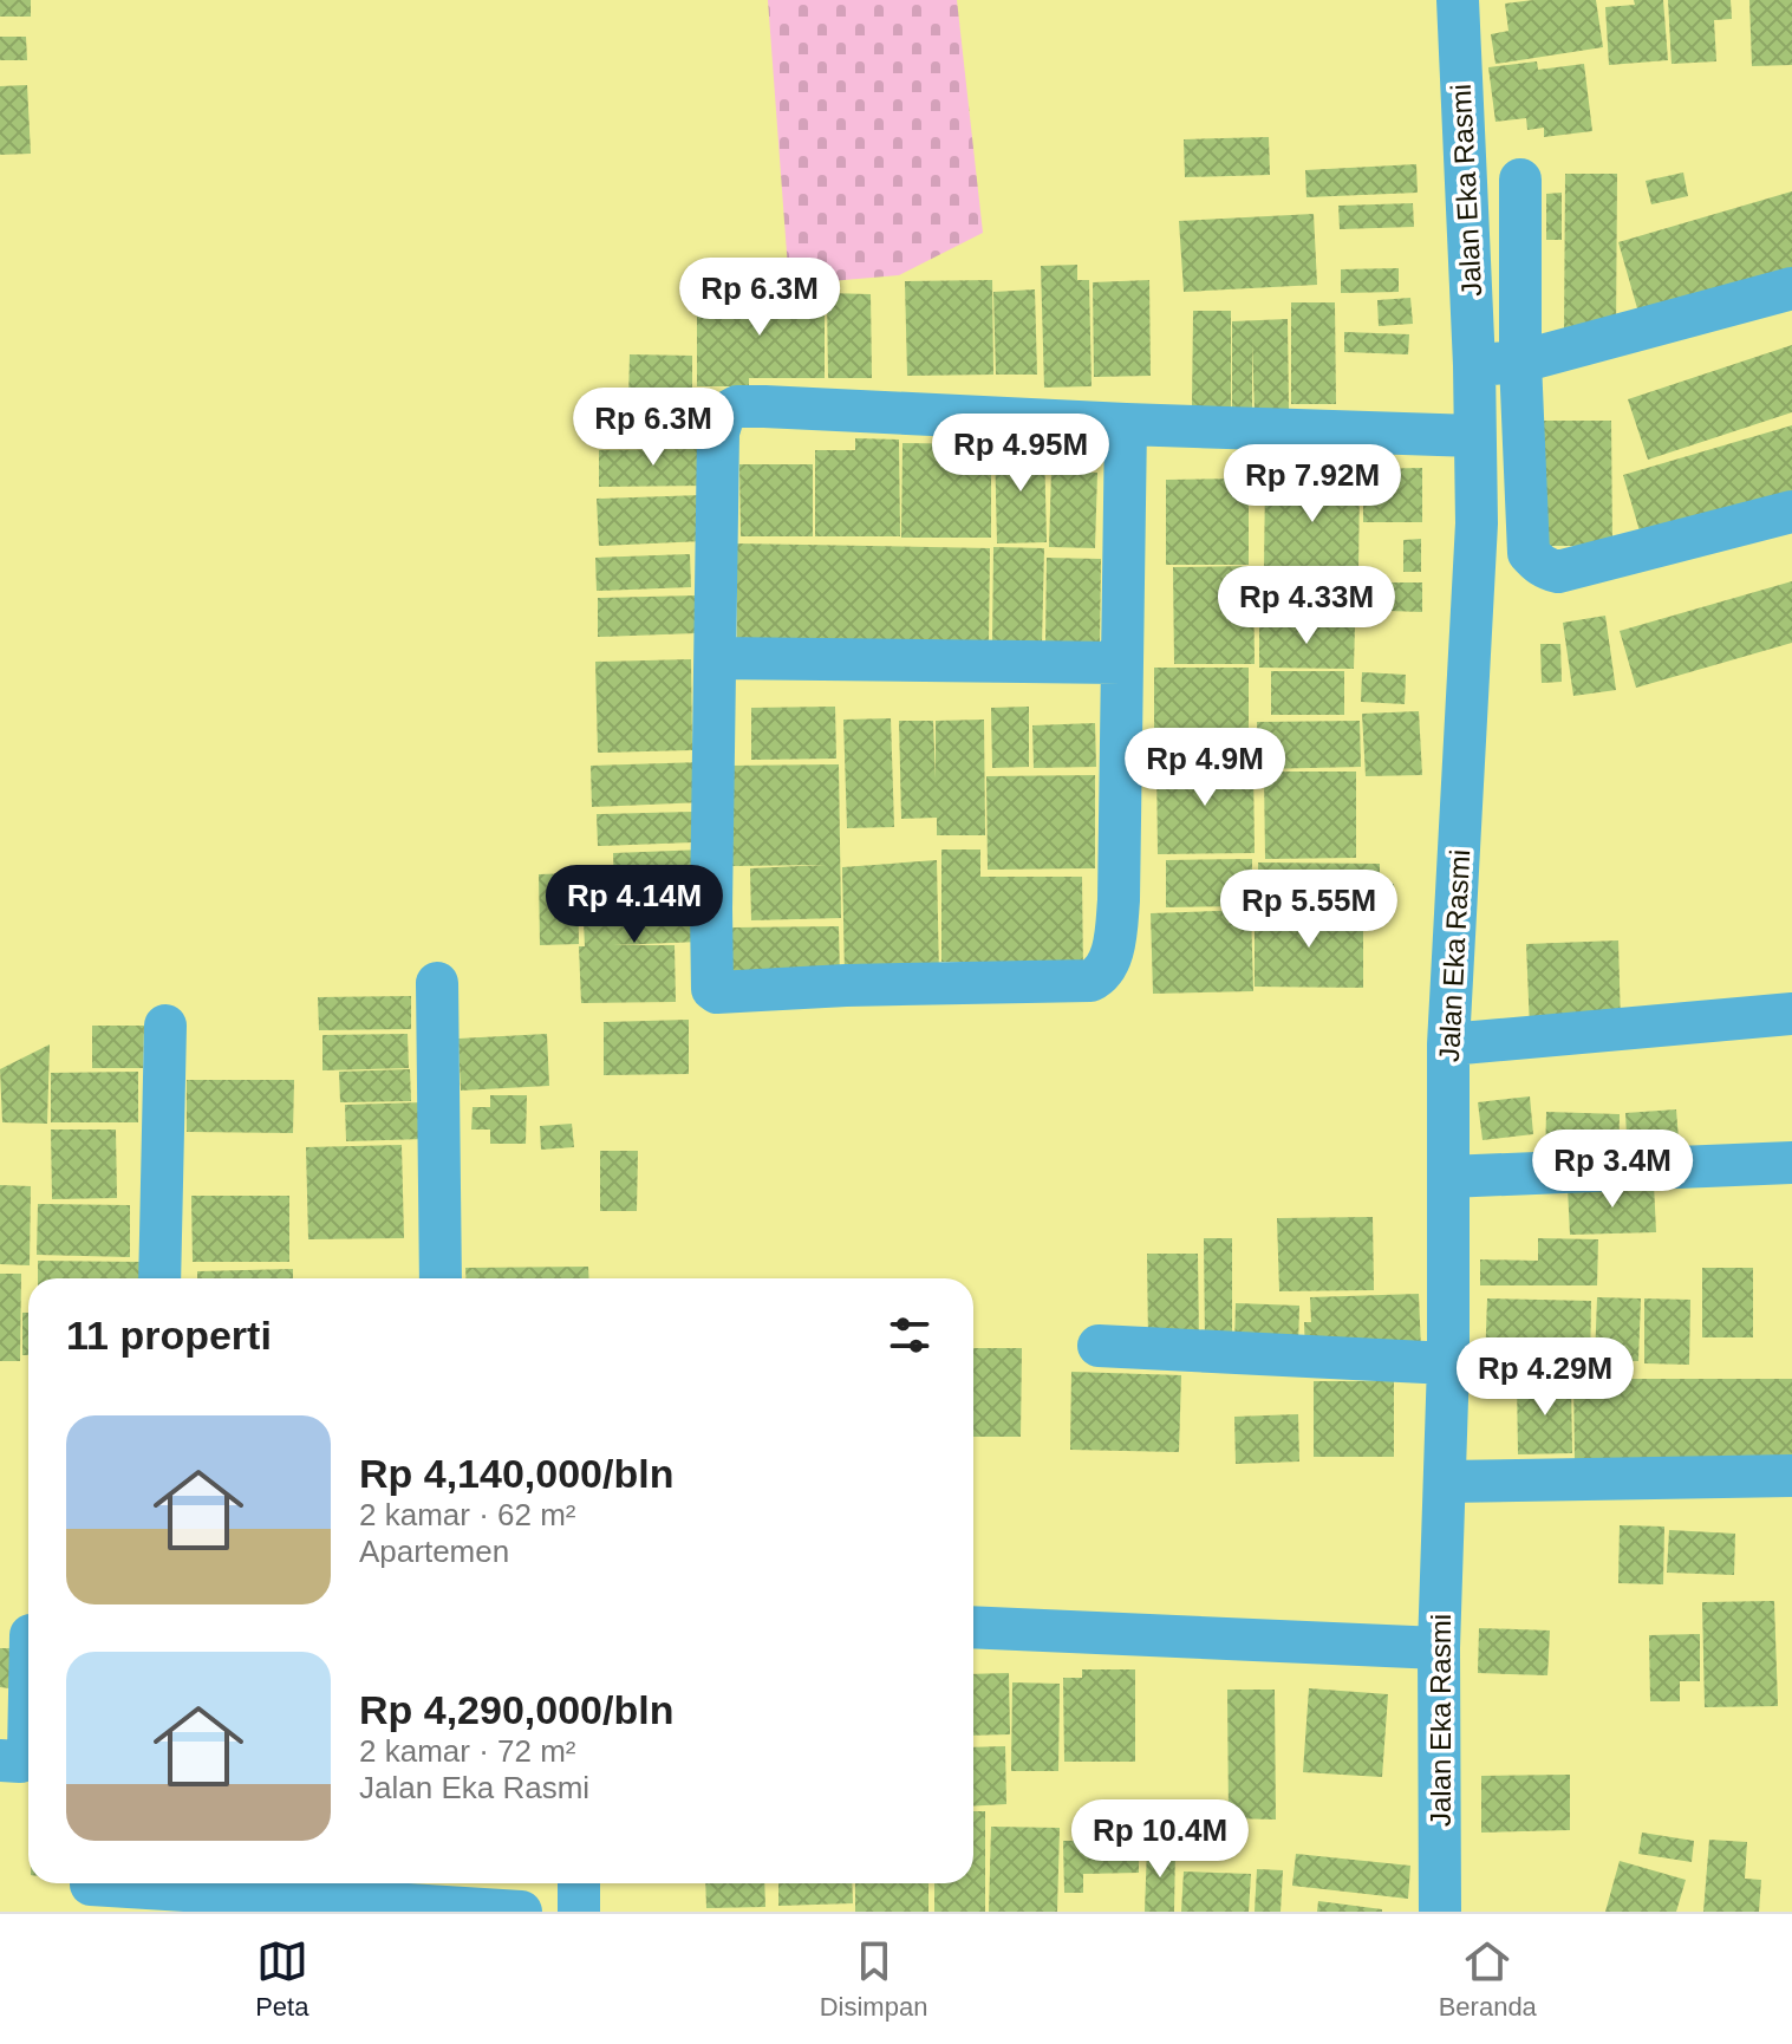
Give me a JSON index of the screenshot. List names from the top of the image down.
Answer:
{
  "streets": {
    "street": ["Jalan Eka Rasmi"]
  },
  "page": {
    "price": [
      "Rp 6.3M",
      "Rp 6.3M",
      "Rp 4.95M",
      "Rp 7.92M",
      "Rp 4.33M",
      "Rp 4.9M",
      "Rp 4.14M",
      "Rp 5.55M",
      "Rp 3.4M",
      "Rp 4.29M",
      "Rp 10.4M"
    ],
    "heading": "11 properti",
    "list": [
      {
        "name": "Rp 4,140,000/bln",
        "note": "2 kamar · 62 m² · Apartemen"
      },
      {
        "name": "Rp 4,290,000/bln",
        "note": "2 kamar · 72 m² · Jalan Eka Rasmi"
      }
    ],
    "tabs": ["Peta", "Disimpan", "Beranda"]
  }
}
